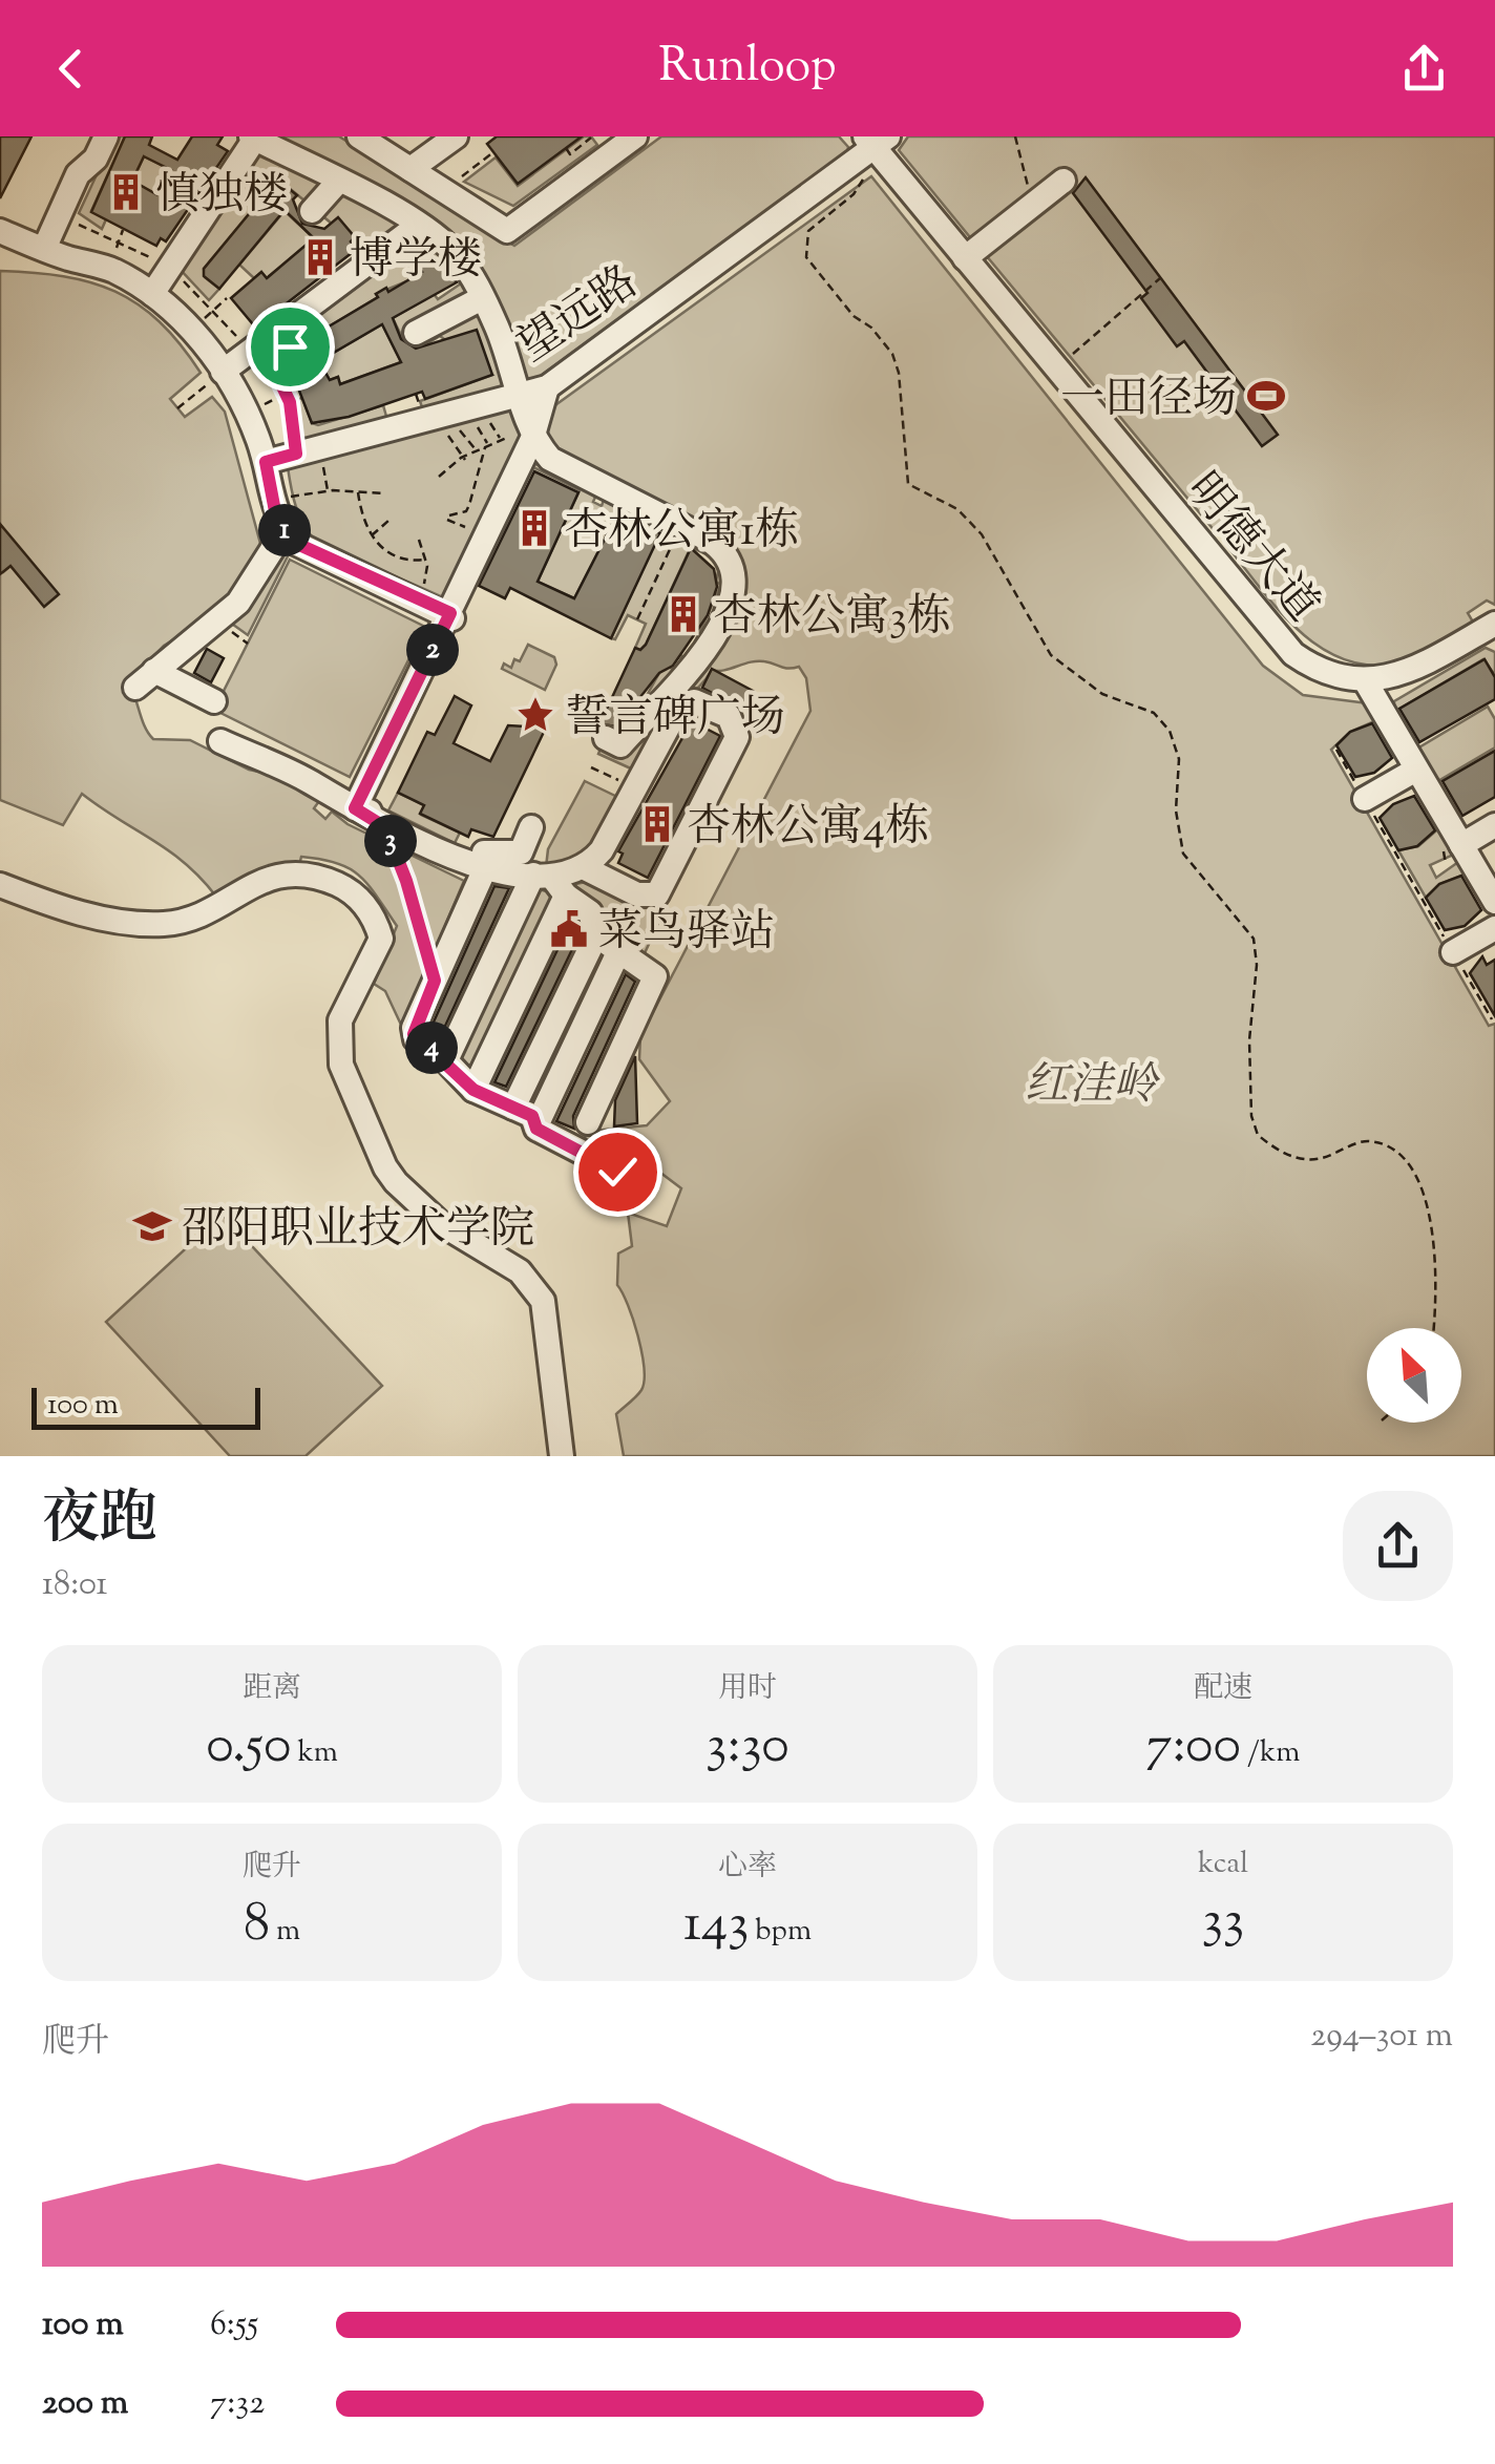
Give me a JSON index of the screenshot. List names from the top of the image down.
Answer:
{
  "streets": {
    "street": ["望远路", "明德大道"]
  },
  "crossings": [
    ["望远路", "明德大道"]
  ],
  "parks": ["红洼岭"],
  "places": {
    "building": [
      "慎独楼",
      "博学楼",
      "杏林公寓1栋",
      "杏林公寓3栋",
      "杏林公寓4栋"
    ],
    "sports": ["一田径场"],
    "place": ["誓言碑广场"],
    "public building": ["菜鸟驿站"],
    "school or university": ["邵阳职业技术学院"]
  },
  "scale_bar": "100 m",
  "north": "top left",
  "page": {
    "header": "Runloop",
    "pins": [
      "1",
      "2",
      "3",
      "4"
    ],
    "scale": "100 m",
    "heading": ["夜跑", "18:01"],
    "stats": [
      ["距离", "0.50 km"],
      ["用时", "3:30"],
      ["配速", "7:00 /km"],
      ["爬升", "8 m"],
      ["心率", "143 bpm"],
      ["kcal", "33"]
    ],
    "chart": ["爬升", "294–301 m"],
    "list": [
      {
        "name": "100 m",
        "note": "6:55"
      },
      {
        "name": "200 m",
        "note": "7:32"
      }
    ]
  }
}
